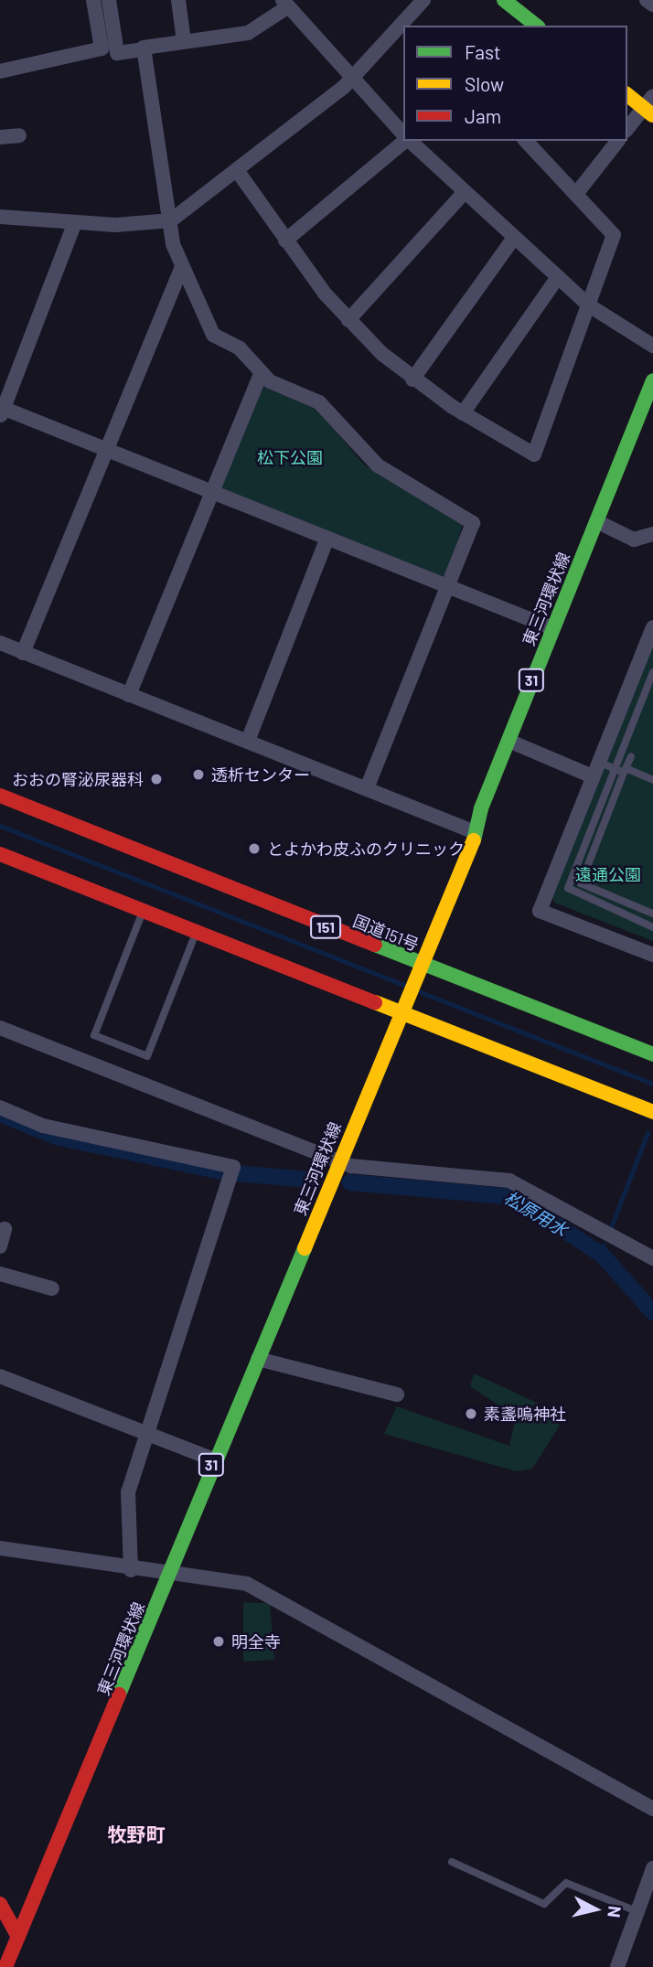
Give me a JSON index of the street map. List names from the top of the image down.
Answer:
{
  "streets": {
    "main road": [
      "東三河環状線",
      "31",
      "151",
      "国道151号"
    ]
  },
  "crossings": [
    ["東三河環状線", "国道151号"]
  ],
  "districts": ["牧野町"],
  "water": ["松原用水"],
  "parks": ["松下公園", "遠通公園"],
  "places": [
    "透析センター",
    "おおの腎泌尿器科",
    "とよかわ皮ふのクリニック",
    "素盞嗚神社",
    "明全寺"
  ],
  "legend": ["Fast", "Slow", "Jam"],
  "north": "right"
}
